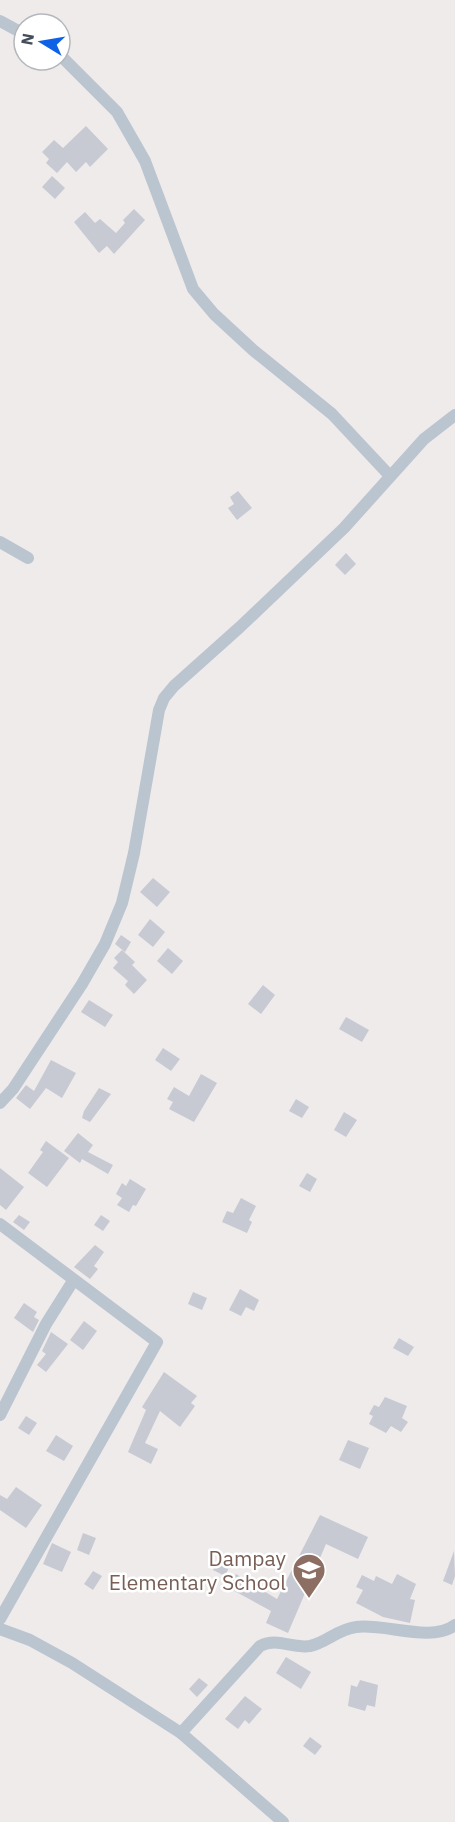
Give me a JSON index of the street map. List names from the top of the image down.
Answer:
{
  "places": {
    "school or university": ["Dampay Elementary School"]
  },
  "north": "left"
}
